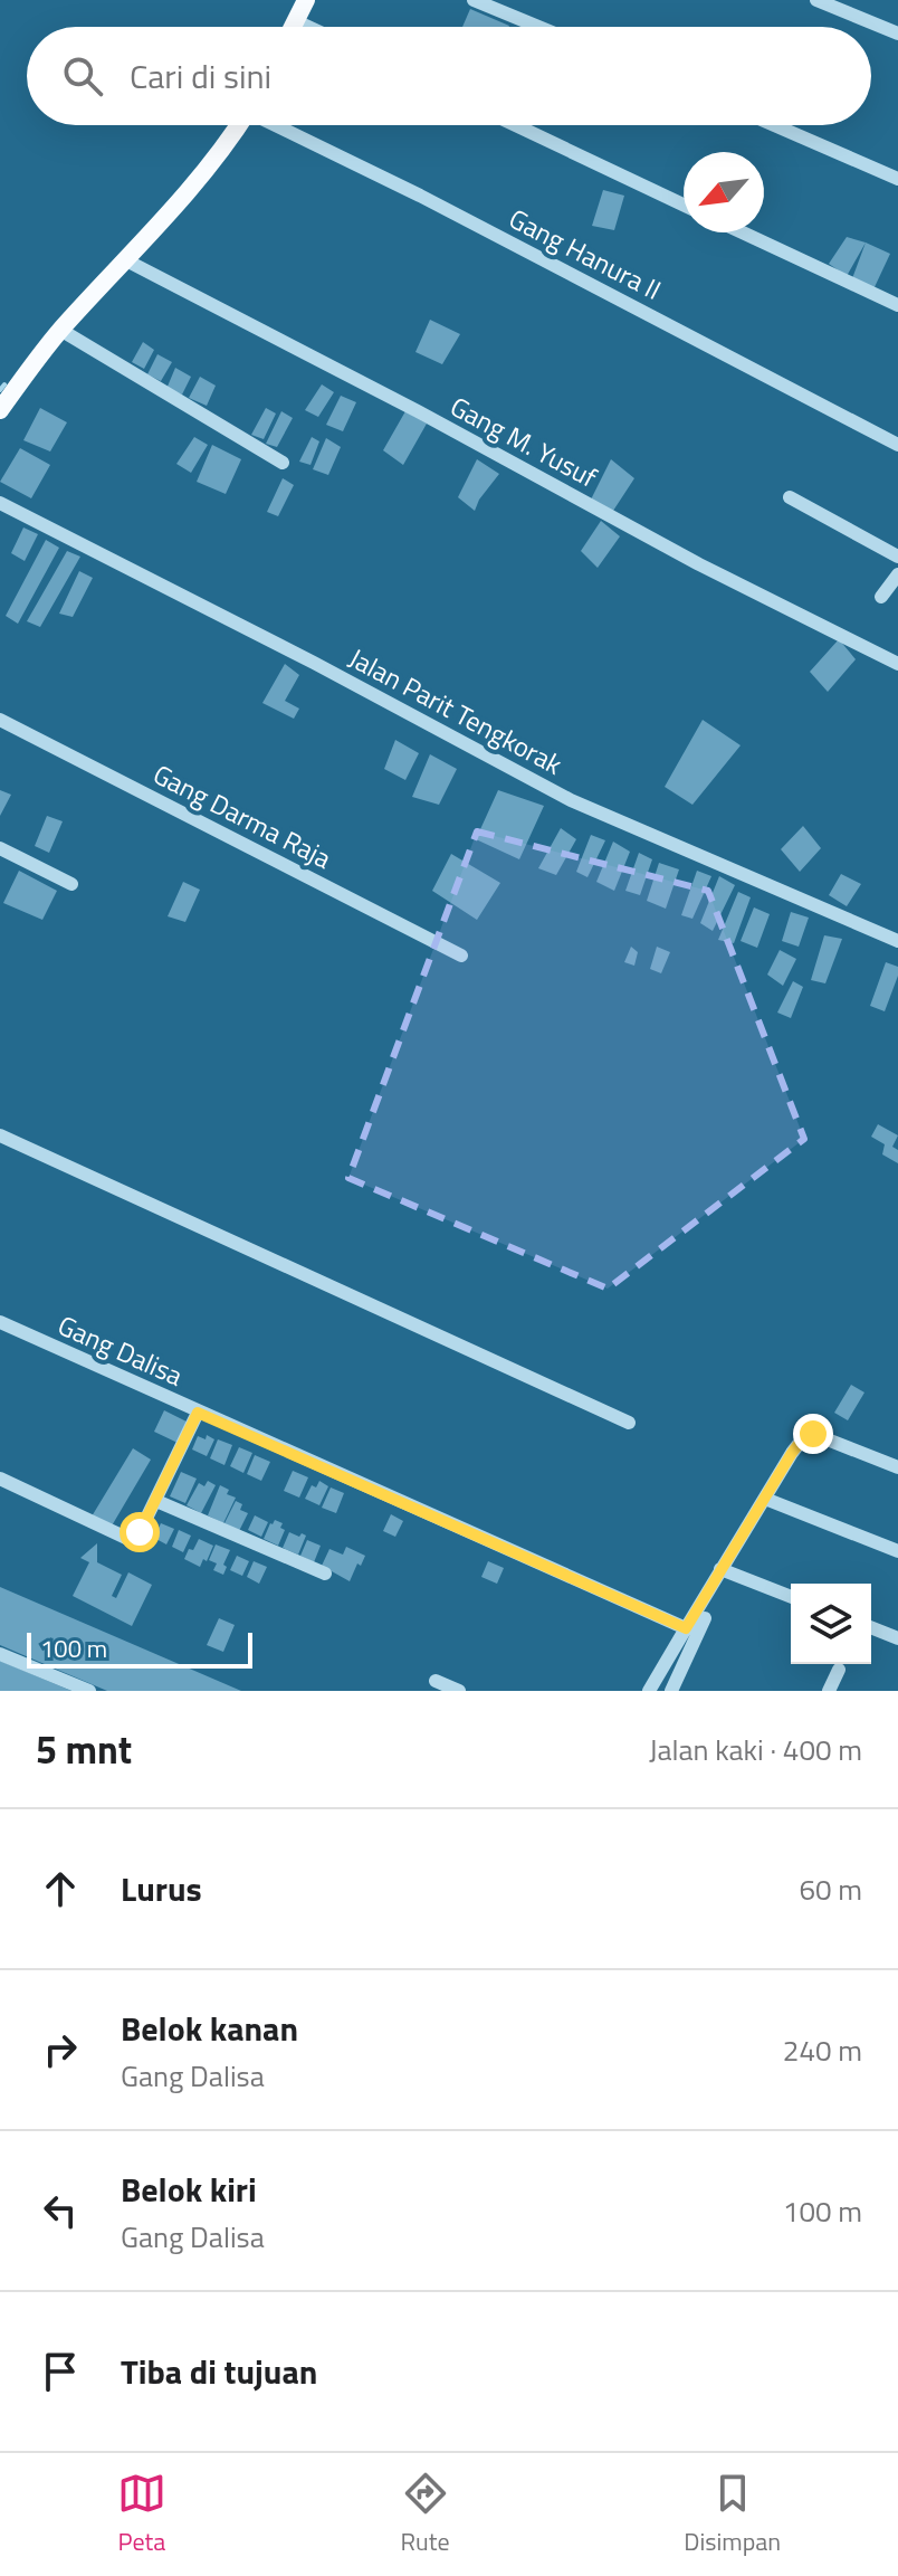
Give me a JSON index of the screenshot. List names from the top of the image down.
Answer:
{
  "streets": {
    "street": [
      "Gang Hanura II",
      "Gang M. Yusuf",
      "Jalan Parit Tengkorak",
      "Gang Darma Raja",
      "Gang Dalisa"
    ]
  },
  "scale_bar": "100 m",
  "north": "bottom left",
  "page": {
    "search": "Cari di sini",
    "scale": "100 m",
    "heading": ["5 mnt", "Jalan kaki · 400 m"],
    "list": [
      ["Lurus", "60 m"],
      ["Belok kanan", "Gang Dalisa", "240 m"],
      ["Belok kiri", "Gang Dalisa", "100 m"],
      "Tiba di tujuan"
    ],
    "nav": ["Peta", "Rute", "Disimpan"]
  }
}
